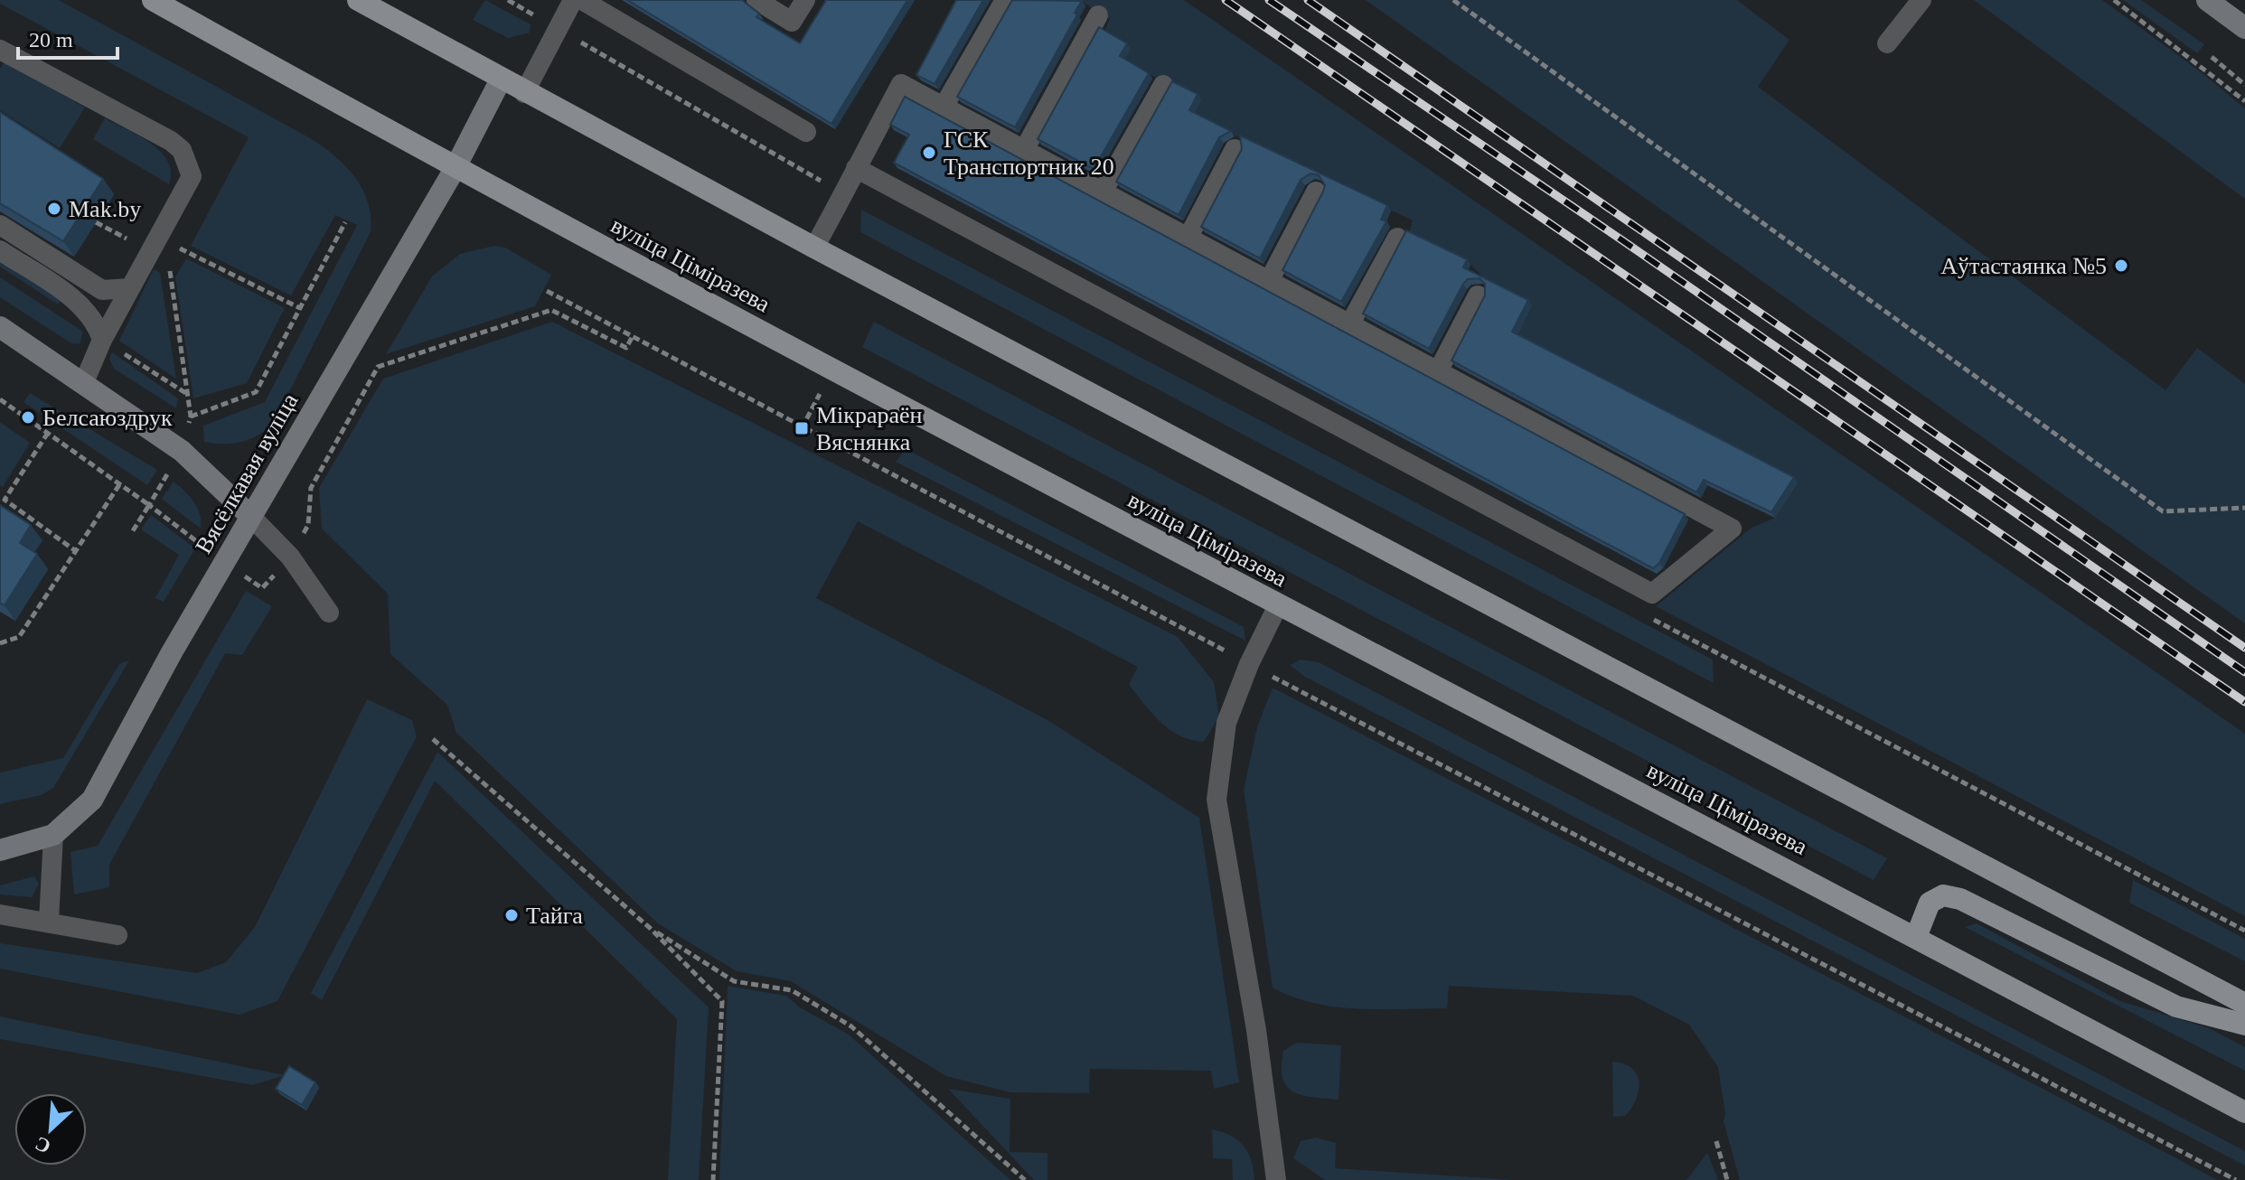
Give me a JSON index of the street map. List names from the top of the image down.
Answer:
{
  "streets": {
    "main road": ["вуліца Ціміразева"],
    "street": ["Вясёлкавая вуліца"]
  },
  "crossings": [
    ["вуліца Ціміразева", "Вясёлкавая вуліца"]
  ],
  "places": {
    "other": [
      "ГСК Транспортник 20",
      "Mak.by",
      "Аўтастаянка №5",
      "Белсаюздрук",
      "Тайга"
    ],
    "transit": ["Мікрараён Вяснянка"]
  },
  "scale_bar": "20 m",
  "north": "bottom left"
}
